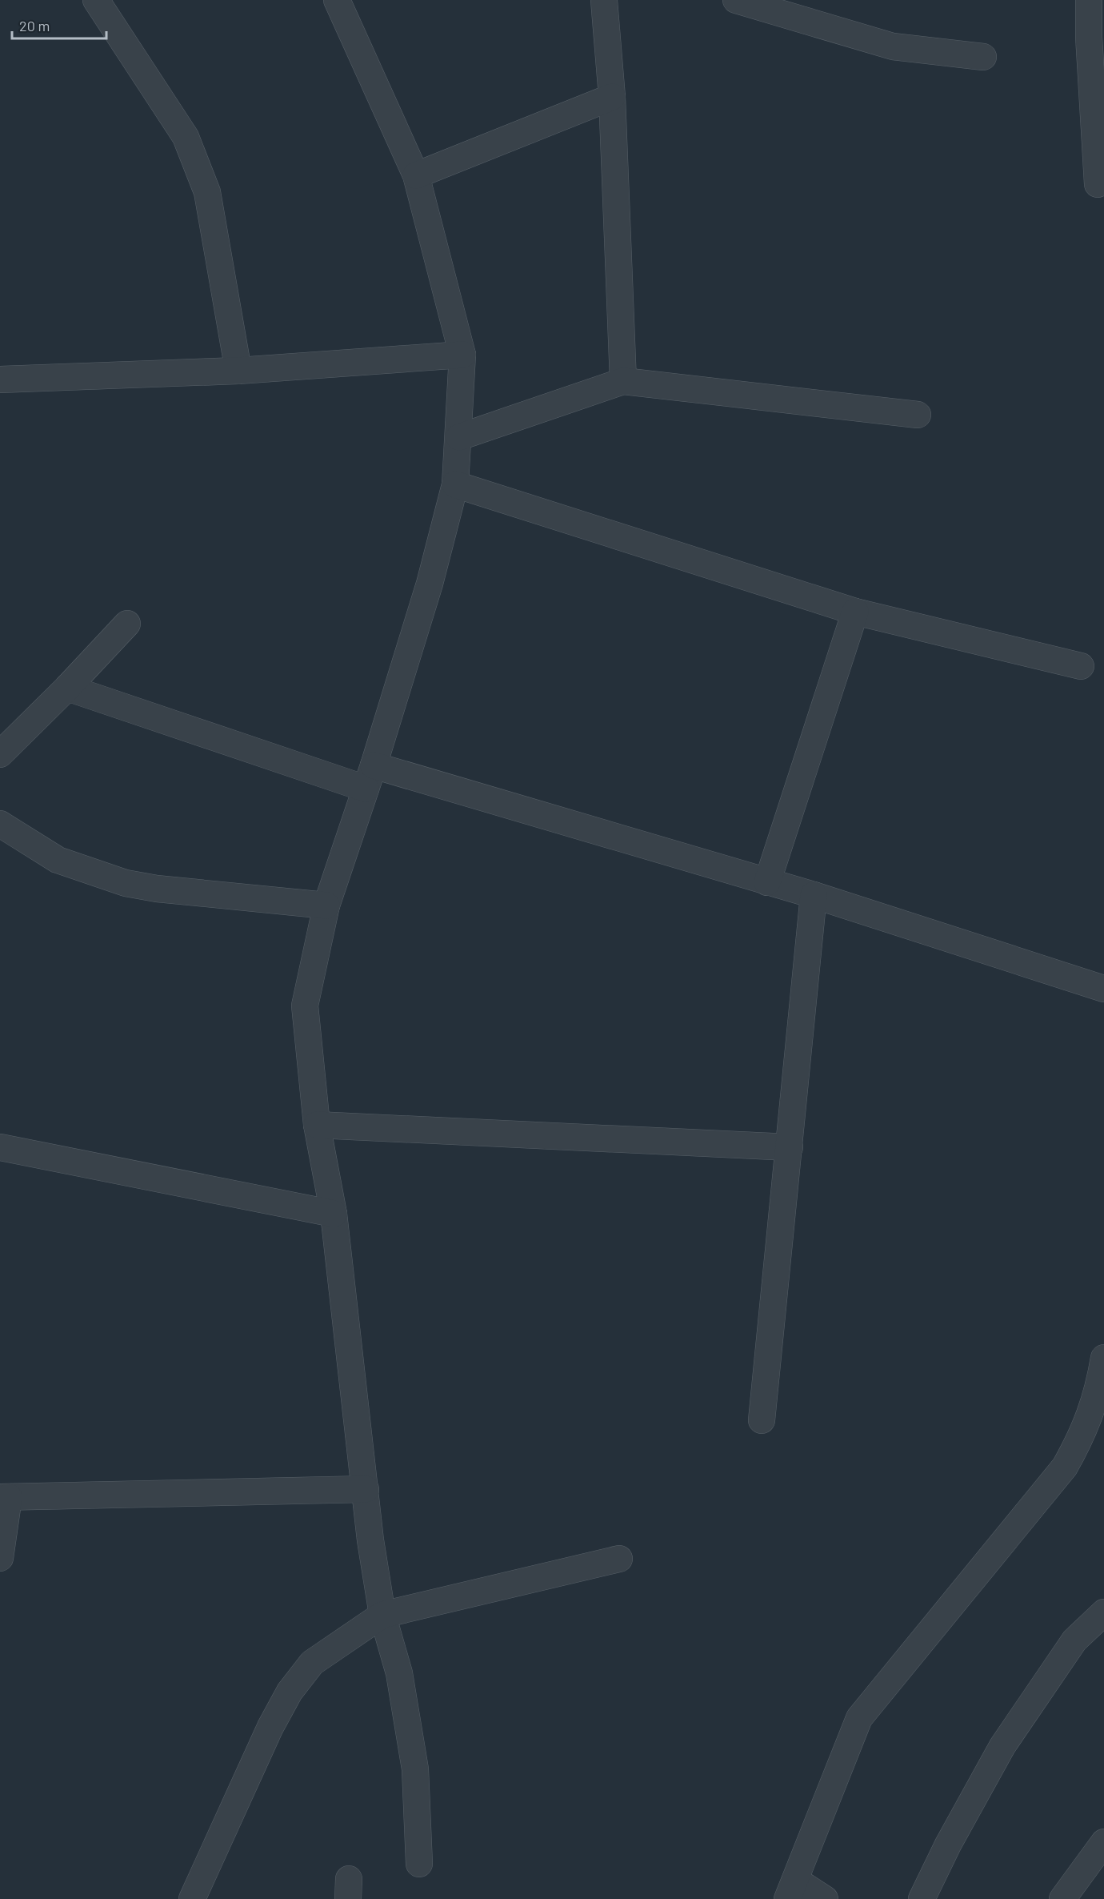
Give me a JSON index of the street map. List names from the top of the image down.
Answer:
{
  "scale_bar": "20 m"
}
